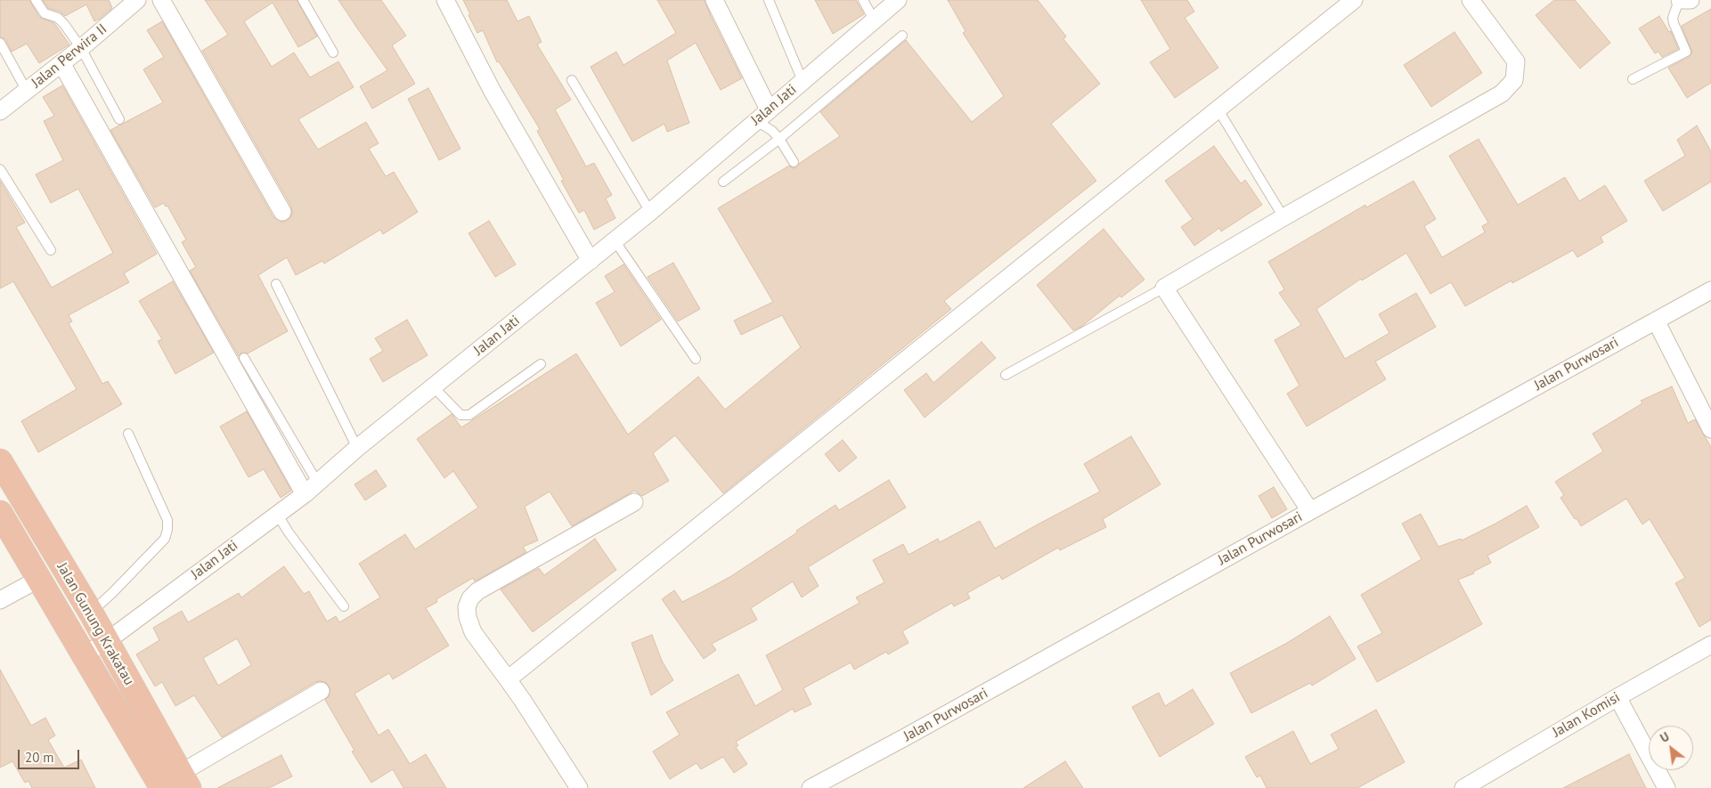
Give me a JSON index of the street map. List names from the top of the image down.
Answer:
{
  "streets": {
    "highway": ["Jalan Gunung Krakatau"],
    "street": [
      "Jalan Perwira II",
      "Jalan Jati",
      "Jalan Purwosari",
      "Jalan Komisi"
    ]
  },
  "crossings": [
    ["Jalan Jati", "Jalan Gunung Krakatau"]
  ],
  "scale_bar": "20 m",
  "north": "top left"
}
